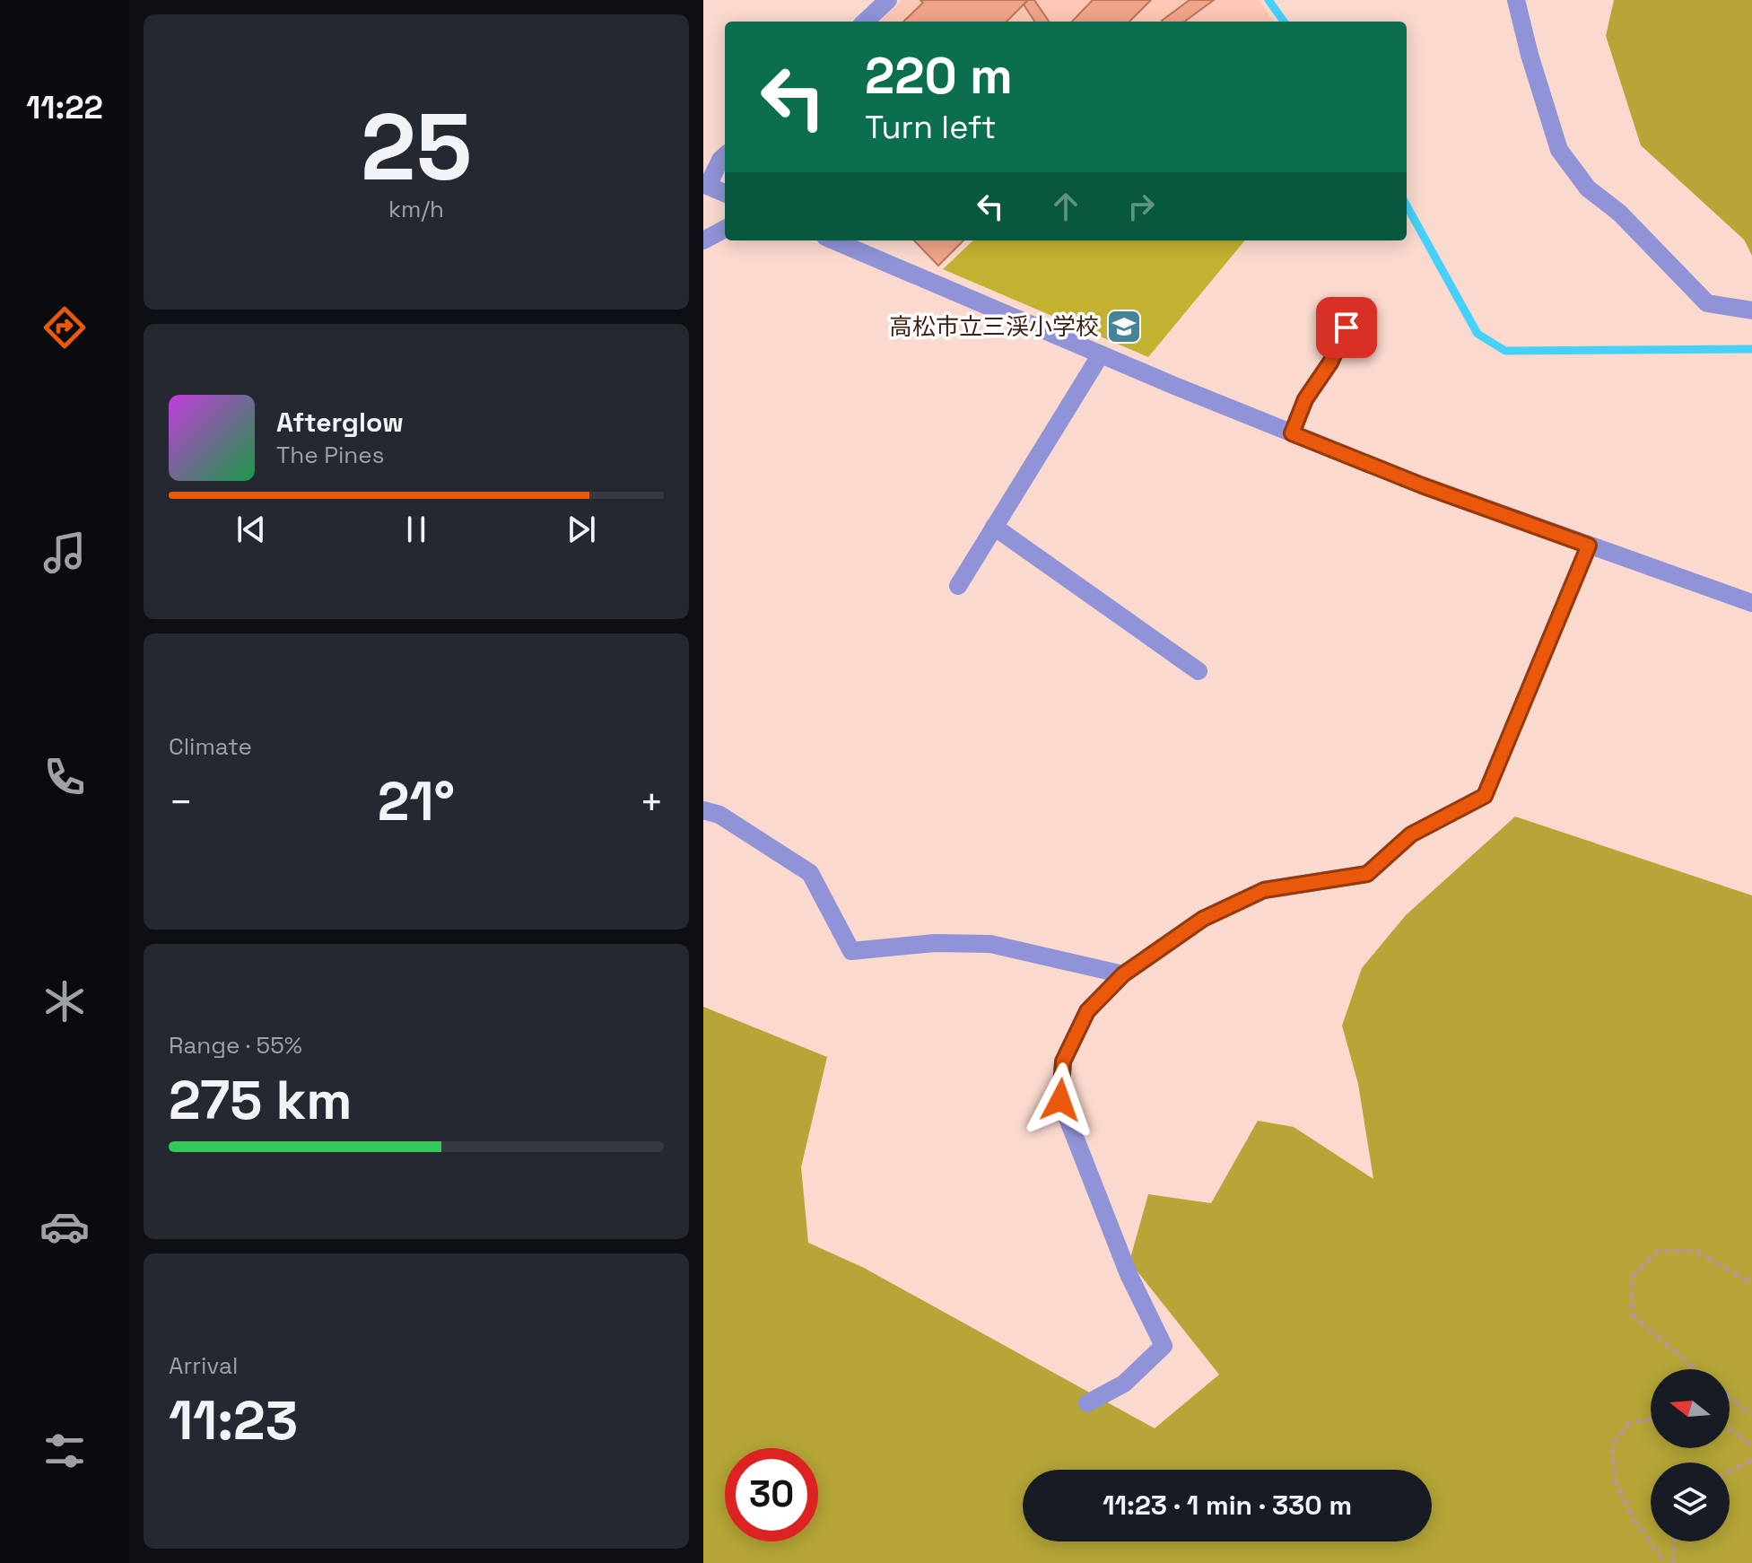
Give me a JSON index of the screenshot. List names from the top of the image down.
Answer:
{
  "places": {
    "school or university": ["高松市立三渓小学校"]
  },
  "north": "left",
  "page": {
    "tabs": "11:22",
    "tile": [
      ["25", "km/h"],
      "Climate",
      ["Range · 55%", "275 km"],
      ["Arrival", "11:23"]
    ],
    "turn": ["220 m", "Turn left"],
    "song": ["Afterglow", "The Pines"],
    "heat": ["−", "21°", "+"],
    "limit": "30",
    "trip": "11:23 · 1 min · 330 m"
  }
}
